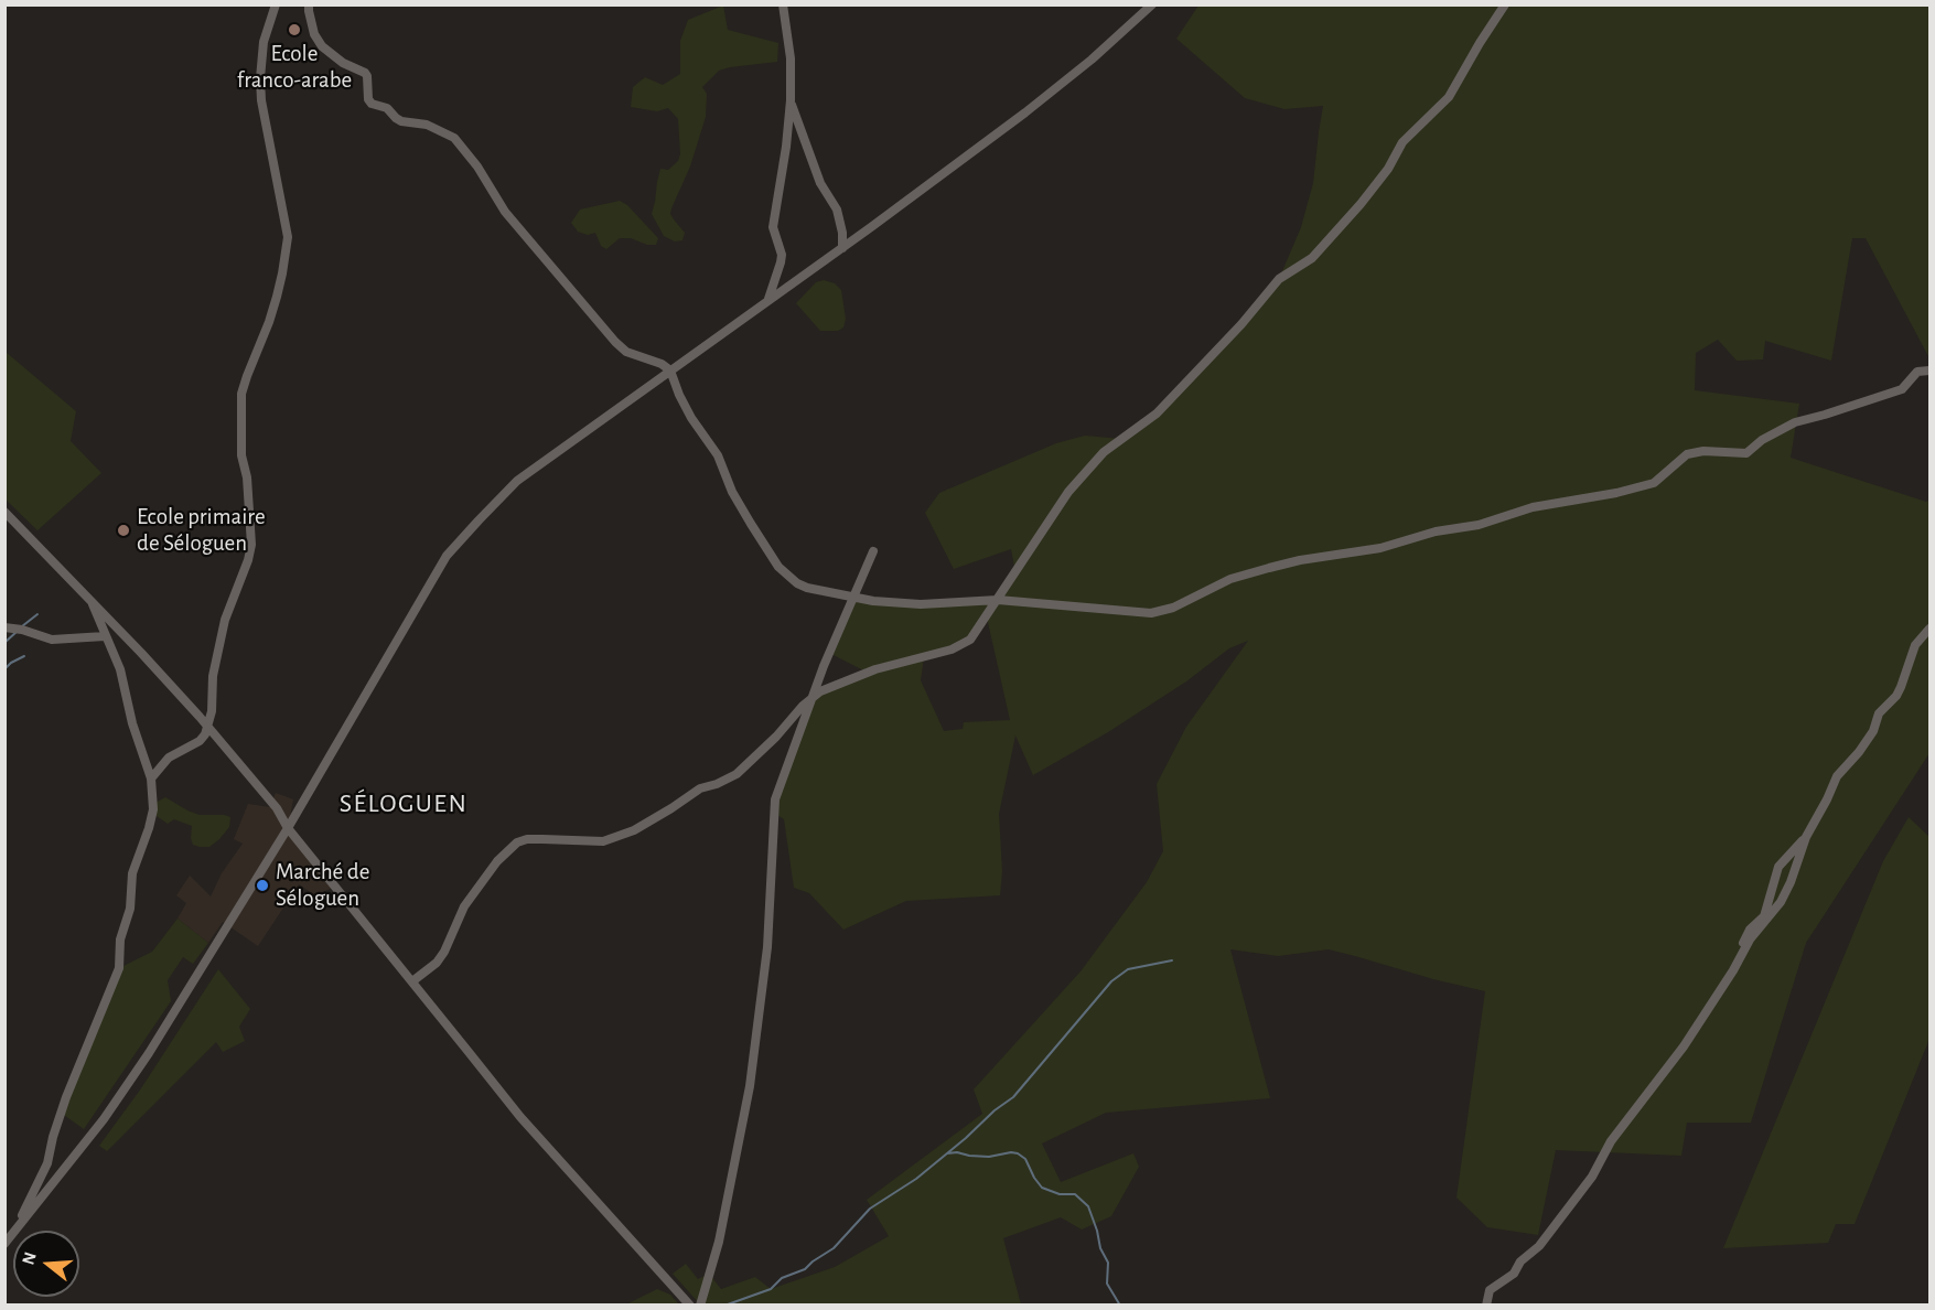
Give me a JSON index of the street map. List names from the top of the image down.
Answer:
{
  "districts": ["SÉLOGUEN"],
  "places": ["Ecole franco-arabe", "Ecole primaire de Séloguen", "Marché de Séloguen"],
  "north": "left"
}
